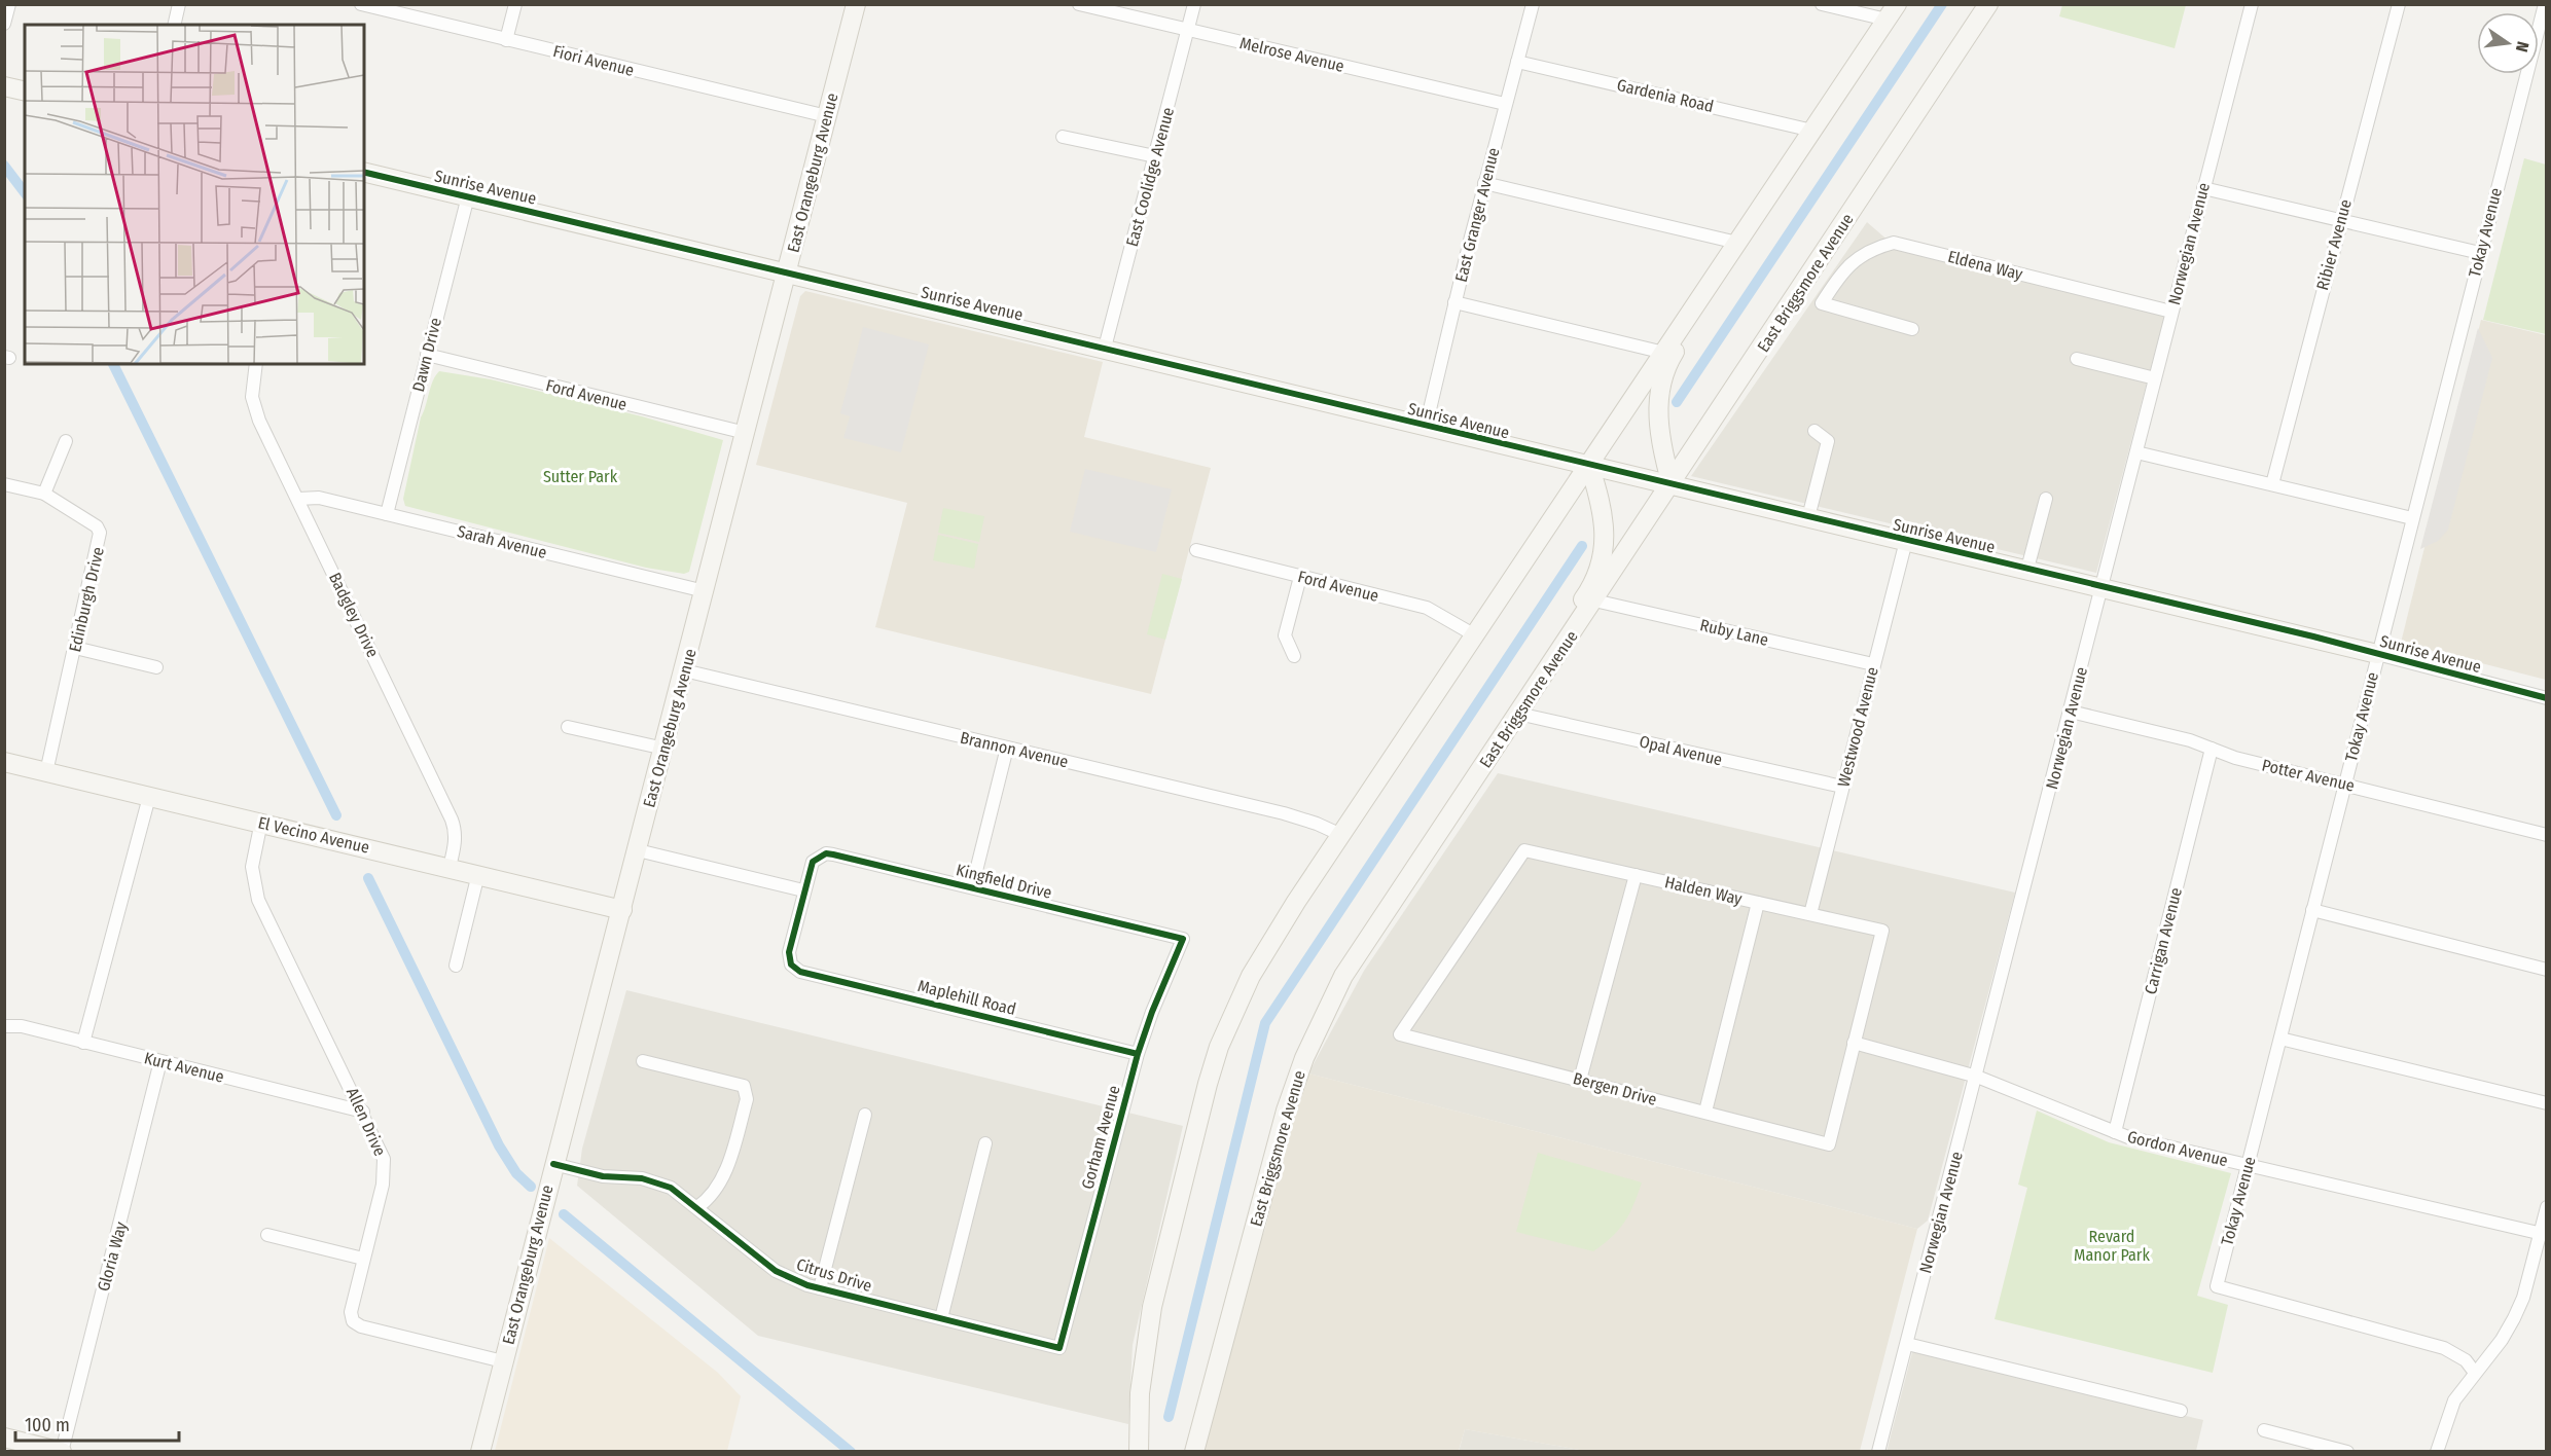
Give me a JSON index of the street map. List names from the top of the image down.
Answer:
{
  "streets": {
    "street": [
      "Melrose Avenue",
      "Fiori Avenue",
      "Gardenia Road",
      "East Orangeburg Avenue",
      "East Coolidge Avenue",
      "Sunrise Avenue",
      "East Granger Avenue",
      "Tokay Avenue",
      "Norwegian Avenue",
      "Ribier Avenue",
      "Eldena Way",
      "East Briggsmore Avenue",
      "Dawn Drive",
      "Ford Avenue",
      "Sarah Avenue",
      "Edinburgh Drive",
      "Badgley Drive",
      "Ruby Lane",
      "Westwood Avenue",
      "Brannon Avenue",
      "Opal Avenue",
      "Potter Avenue",
      "El Vecino Avenue",
      "Kingfield Drive",
      "Halden Way",
      "Carrigan Avenue",
      "Maplehill Road",
      "Kurt Avenue",
      "Bergen Drive",
      "Allen Drive",
      "Gorham Avenue",
      "Gordon Avenue",
      "Gloria Way",
      "Citrus Drive"
    ]
  },
  "crossings": [
    ["Melrose Avenue", "East Coolidge Avenue"],
    ["Melrose Avenue", "East Granger Avenue"],
    ["Fiori Avenue", "East Orangeburg Avenue"],
    ["Gardenia Road", "East Granger Avenue"],
    ["East Orangeburg Avenue", "Sunrise Avenue"],
    ["East Orangeburg Avenue", "Ford Avenue"],
    ["East Orangeburg Avenue", "Sarah Avenue"],
    ["East Orangeburg Avenue", "Brannon Avenue"],
    ["East Orangeburg Avenue", "El Vecino Avenue"],
    ["East Orangeburg Avenue", "Allen Drive"],
    ["East Orangeburg Avenue", "Citrus Drive"],
    ["East Coolidge Avenue", "Sunrise Avenue"],
    ["Sunrise Avenue", "East Granger Avenue"],
    ["Sunrise Avenue", "Tokay Avenue"],
    ["Sunrise Avenue", "Norwegian Avenue"],
    ["Sunrise Avenue", "East Briggsmore Avenue"],
    ["Sunrise Avenue", "Dawn Drive"],
    ["Sunrise Avenue", "Westwood Avenue"],
    ["Tokay Avenue", "Potter Avenue"],
    ["Tokay Avenue", "Gordon Avenue"],
    ["Norwegian Avenue", "Eldena Way"],
    ["Norwegian Avenue", "Potter Avenue"],
    ["Norwegian Avenue", "Gordon Avenue"],
    ["East Briggsmore Avenue", "Ruby Lane"],
    ["East Briggsmore Avenue", "Opal Avenue"],
    ["Dawn Drive", "Ford Avenue"],
    ["Dawn Drive", "Sarah Avenue"],
    ["Sarah Avenue", "Badgley Drive"],
    ["Edinburgh Drive", "El Vecino Avenue"],
    ["Badgley Drive", "El Vecino Avenue"],
    ["Ruby Lane", "Westwood Avenue"],
    ["Westwood Avenue", "Opal Avenue"],
    ["Westwood Avenue", "Halden Way"],
    ["Potter Avenue", "Carrigan Avenue"],
    ["El Vecino Avenue", "Allen Drive"],
    ["Kingfield Drive", "Maplehill Road"],
    ["Kingfield Drive", "Gorham Avenue"],
    ["Halden Way", "Bergen Drive"],
    ["Halden Way", "Gordon Avenue"],
    ["Carrigan Avenue", "Gordon Avenue"],
    ["Maplehill Road", "Gorham Avenue"],
    ["Kurt Avenue", "Allen Drive"],
    ["Kurt Avenue", "Gloria Way"],
    ["Bergen Drive", "Gordon Avenue"],
    ["Gorham Avenue", "Citrus Drive"]
  ],
  "parks": ["Sutter Park", "Revard Manor Park"],
  "scale_bar": "100 m",
  "north": "right"
}
